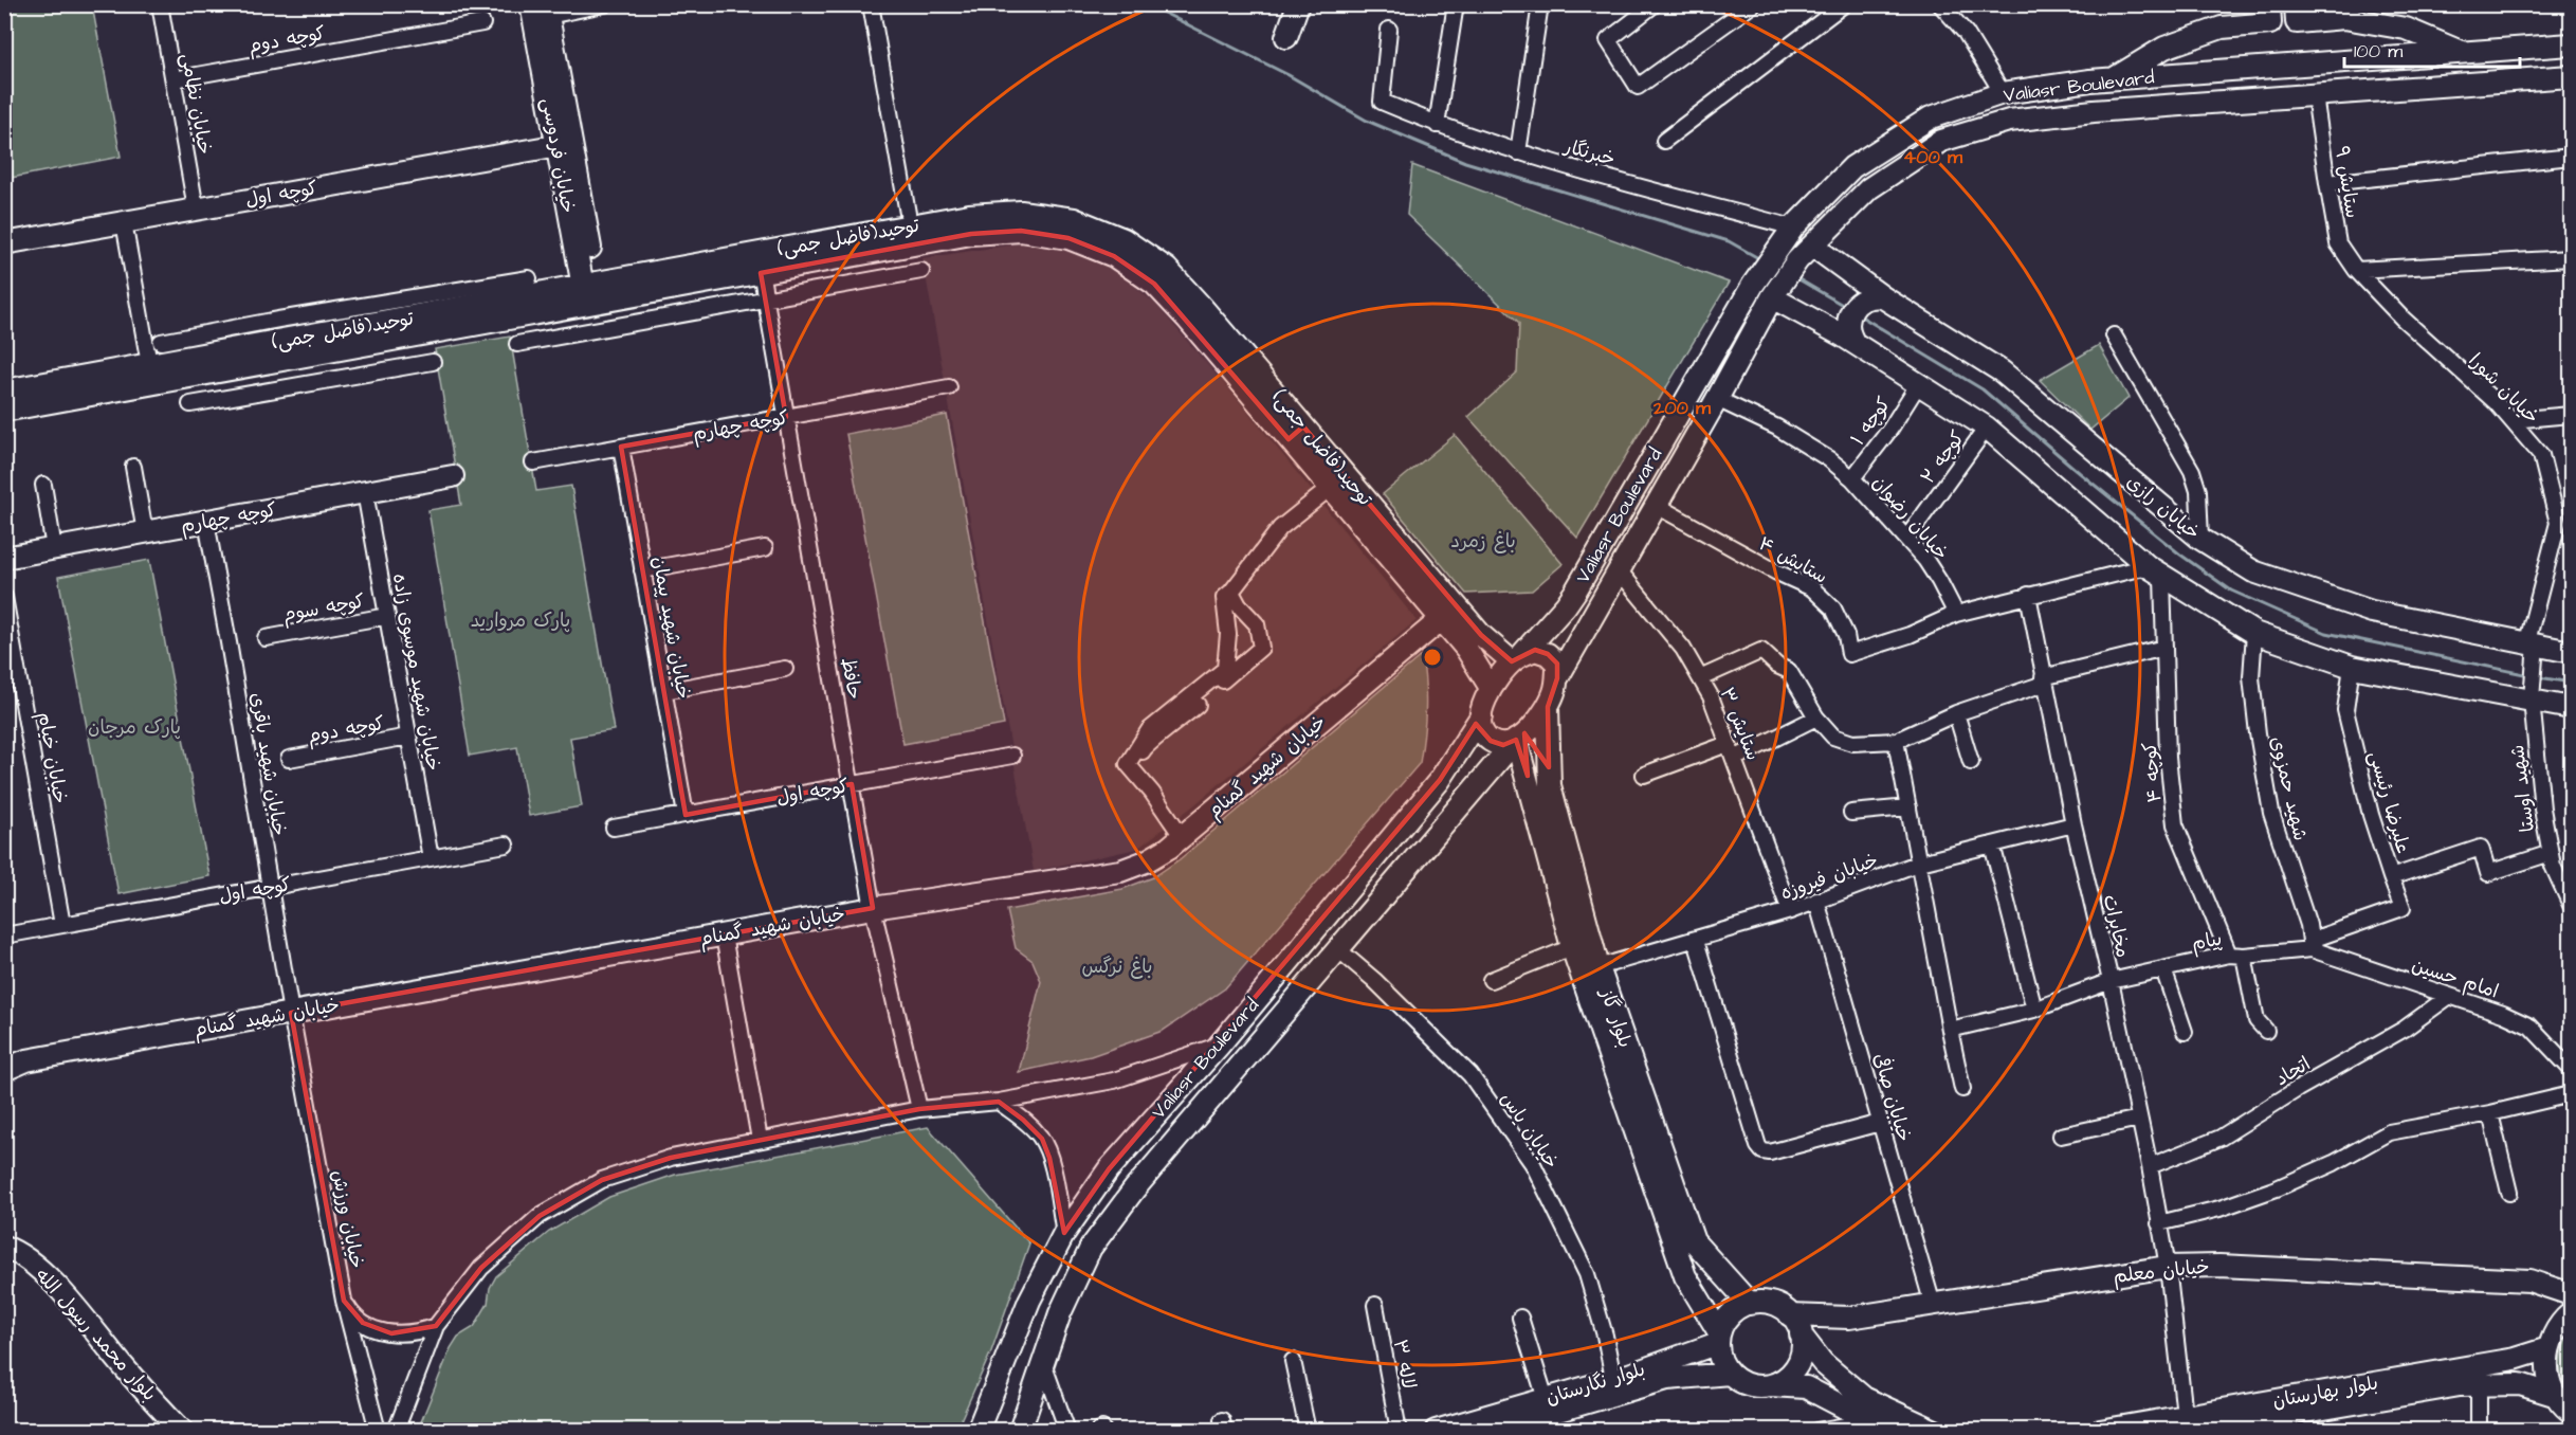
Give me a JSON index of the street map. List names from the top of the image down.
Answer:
{
  "streets": {
    "main road": [
      "Valiasr Boulevard",
      "خیابان فردوسی",
      "کوچه اول",
      "توحید(فاضل جمی)",
      "کوچه چهارم",
      "خیابان رازی",
      "خیابان شهید گمنام",
      "بلوار گاز",
      "خیابان معلم",
      "بلوار محمد رسول الله",
      "بلوار نگارستان",
      "بلوار بهارستان"
    ],
    "street": [
      "کوچه دوم",
      "خیابان نظامی",
      "خبرنگار",
      "ستایش ۹",
      "خیابان شورا",
      "کوچه ۱",
      "کوچه ۲",
      "خیابان رضوان",
      "ستایش ۴",
      "کوچه سوم",
      "خیابان شهید پیمان",
      "خیابان شهید موسوی زاده",
      "حافظ",
      "ستایش ۳",
      "خیابان خیام",
      "خیابان شهید باقری",
      "کوچه ۴",
      "شهید حمزوی",
      "شهید اوستا",
      "علیرضا رئیسی",
      "خیابان فیروزه",
      "مخابرات",
      "پیام",
      "امام حسین",
      "اتحاد",
      "خیابان صافی",
      "خیابان یاس",
      "خیابان ورزش",
      "لاله ۳"
    ]
  },
  "crossings": [
    ["کوچه دوم", "خیابان نظامی"],
    ["کوچه دوم", "خیابان شهید موسوی زاده"],
    ["Valiasr Boulevard", "خبرنگار"],
    ["Valiasr Boulevard", "ستایش ۹"],
    ["Valiasr Boulevard", "توحید(فاضل جمی)"],
    ["Valiasr Boulevard", "خیابان رازی"],
    ["Valiasr Boulevard", "خیابان رضوان"],
    ["Valiasr Boulevard", "ستایش ۴"],
    ["Valiasr Boulevard", "ستایش ۳"],
    ["Valiasr Boulevard", "بلوار گاز"],
    ["Valiasr Boulevard", "خیابان یاس"],
    ["خیابان نظامی", "کوچه اول"],
    ["خیابان فردوسی", "کوچه اول"],
    ["خیابان فردوسی", "توحید(فاضل جمی)"],
    ["ستایش ۹", "خیابان شورا"],
    ["کوچه اول", "خیابان شهید پیمان"],
    ["کوچه اول", "خیابان شهید موسوی زاده"],
    ["کوچه اول", "حافظ"],
    ["کوچه اول", "خیابان خیام"],
    ["کوچه اول", "خیابان شهید باقری"],
    ["توحید(فاضل جمی)", "حافظ"],
    ["توحید(فاضل جمی)", "خیابان شهید گمنام"],
    ["خیابان شورا", "خیابان رازی"],
    ["خیابان شورا", "شهید اوستا"],
    ["کوچه ۱", "خیابان رضوان"],
    ["کوچه چهارم", "خیابان شهید پیمان"],
    ["کوچه چهارم", "خیابان شهید موسوی زاده"],
    ["کوچه چهارم", "حافظ"],
    ["کوچه چهارم", "خیابان شهید باقری"],
    ["کوچه ۲", "خیابان رضوان"],
    ["خیابان رضوان", "ستایش ۴"],
    ["کوچه سوم", "خیابان شهید موسوی زاده"],
    ["حافظ", "خیابان شهید گمنام"],
    ["ستایش ۳", "خیابان فیروزه"],
    ["خیابان شهید باقری", "خیابان شهید گمنام"],
    ["خیابان شهید باقری", "خیابان ورزش"],
    ["خیابان شهید گمنام", "خیابان ورزش"],
    ["کوچه ۴", "پیام"],
    ["شهید حمزوی", "پیام"],
    ["شهید حمزوی", "امام حسین"],
    ["شهید اوستا", "علیرضا رئیسی"],
    ["خیابان فیروزه", "مخابرات"],
    ["خیابان فیروزه", "بلوار گاز"],
    ["خیابان فیروزه", "خیابان صافی"],
    ["مخابرات", "پیام"],
    ["مخابرات", "اتحاد"],
    ["مخابرات", "خیابان معلم"],
    ["مخابرات", "بلوار بهارستان"],
    ["پیام", "امام حسین"],
    ["امام حسین", "اتحاد"],
    ["بلوار گاز", "خیابان معلم"],
    ["بلوار گاز", "بلوار نگارستان"],
    ["خیابان صافی", "خیابان معلم"],
    ["خیابان یاس", "بلوار نگارستان"],
    ["خیابان معلم", "بلوار نگارستان"]
  ],
  "parks": [
    "باغ زمرد",
    "پارک مروارید",
    "پارک مرجان",
    "باغ نرگس"
  ],
  "scale_bar": "100 m",
  "rings": ["400 m", "200 m"]
}
